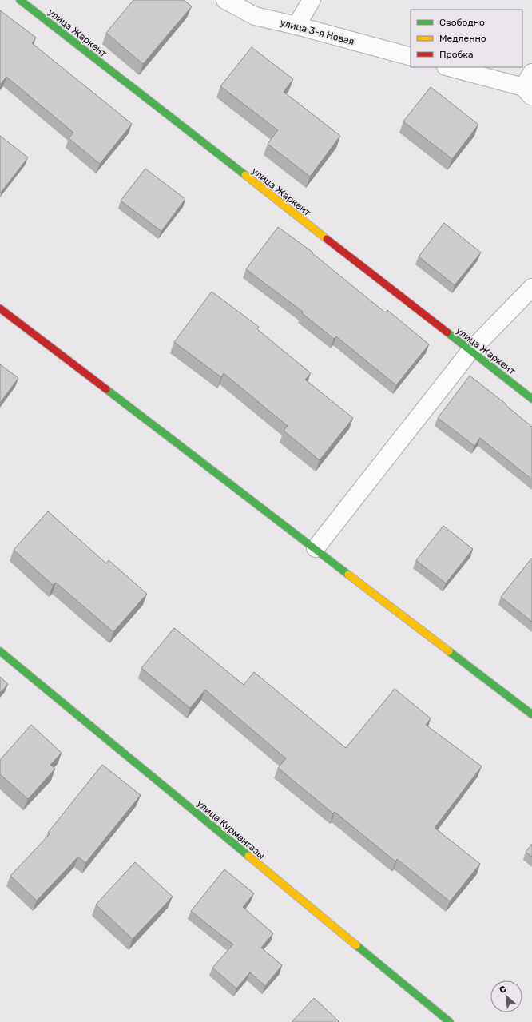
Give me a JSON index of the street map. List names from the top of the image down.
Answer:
{
  "streets": {
    "street": ["улица 3-я Новая", "улица Жаркент", "улица Курмангазы"]
  },
  "legend": ["Свободно", "Медленно", "Пробка"],
  "north": "top left"
}
